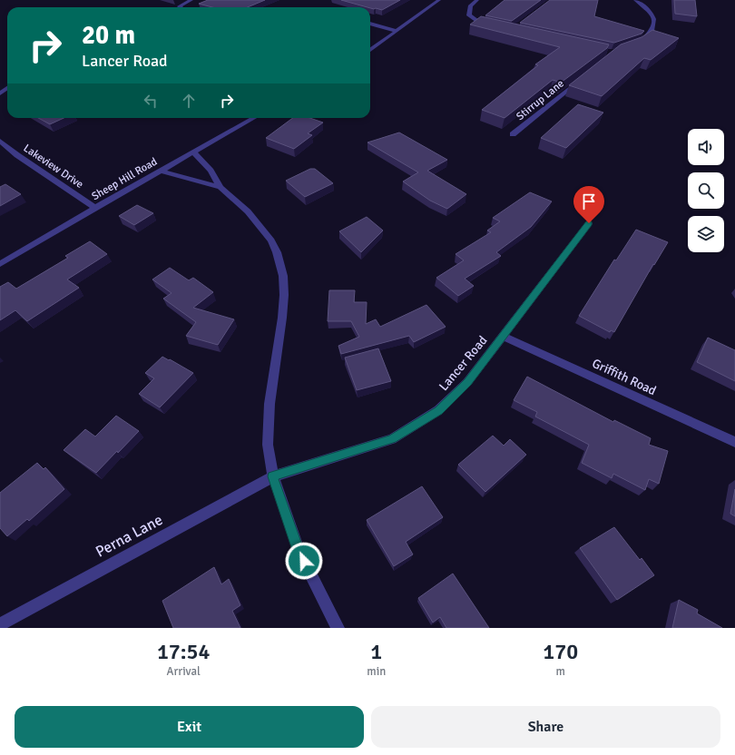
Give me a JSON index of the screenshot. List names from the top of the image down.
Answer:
{
  "streets": {
    "street": [
      "Stirrup Lane",
      "Lakeview Drive",
      "Sheep Hill Road",
      "Lancer Road",
      "Griffith Road",
      "Perna Lane"
    ]
  },
  "crossings": [
    ["Lakeview Drive", "Sheep Hill Road"],
    ["Lancer Road", "Griffith Road"],
    ["Lancer Road", "Perna Lane"]
  ],
  "page": {
    "turn": ["20 m", "Lancer Road"],
    "eta": [
      "17:54",
      "Arrival",
      "1",
      "min",
      "170",
      "m"
    ],
    "buttons": ["Exit", "Share"]
  }
}
